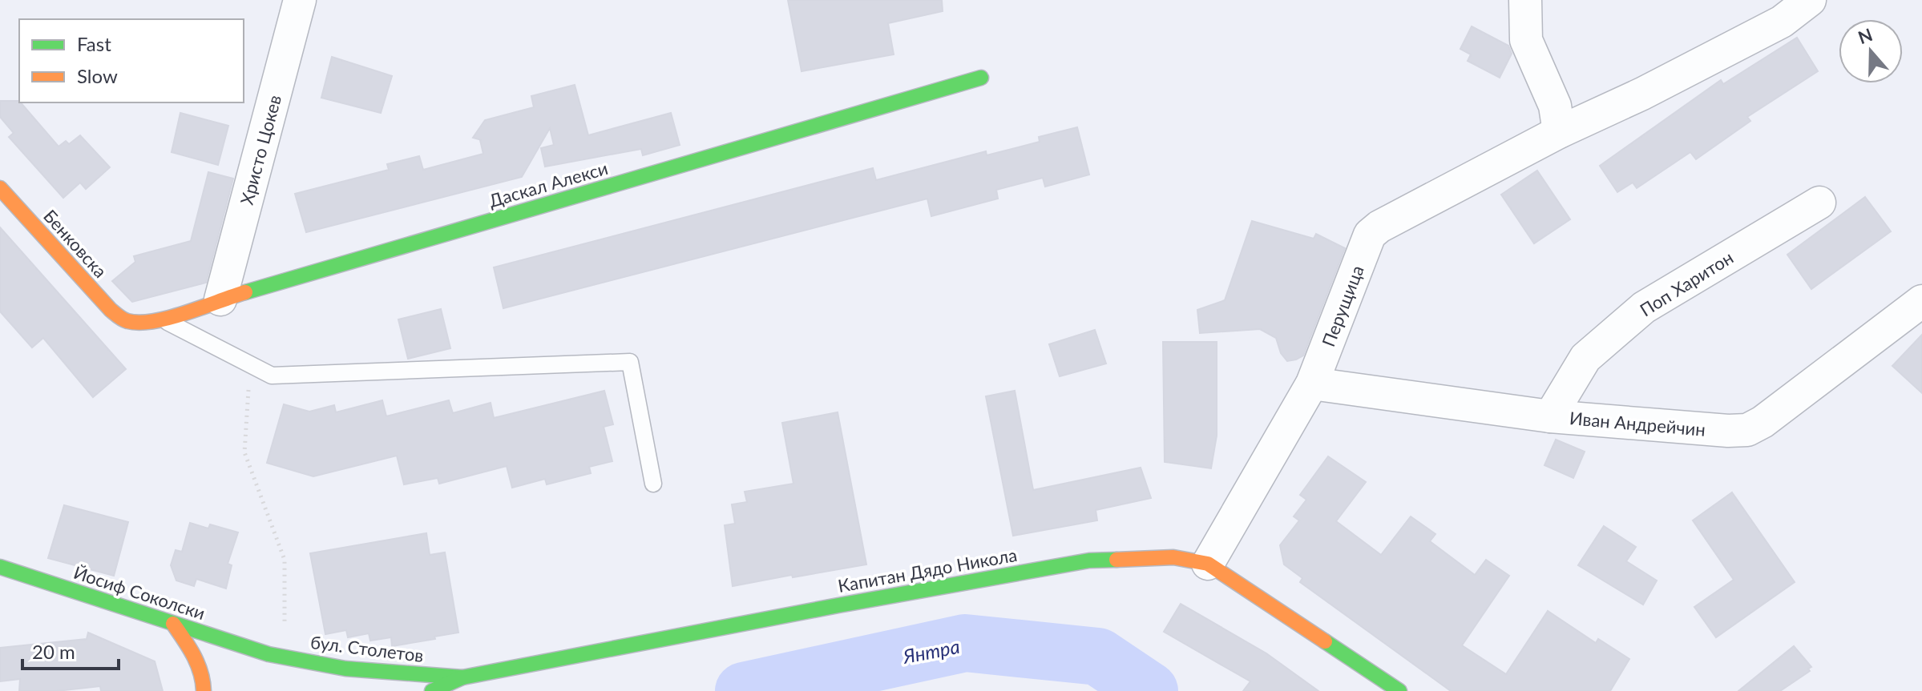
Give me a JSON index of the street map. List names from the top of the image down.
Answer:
{
  "streets": {
    "street": [
      "Христо Цокев",
      "Даскал Алекси",
      "Бенковска",
      "Поп Харитон",
      "Перущица",
      "Иван Андрейчин",
      "Капитан Дядо Никола",
      "Йосиф Соколски",
      "бул. Столетов"
    ]
  },
  "crossings": [
    ["Христо Цокев", "Даскал Алекси"],
    ["Даскал Алекси", "Бенковска"],
    ["Поп Харитон", "Иван Андрейчин"],
    ["Перущица", "Иван Андрейчин"],
    ["Перущица", "Капитан Дядо Никола"],
    ["Капитан Дядо Никола", "бул. Столетов"],
    ["Йосиф Соколски", "бул. Столетов"]
  ],
  "water": ["Янтра"],
  "legend": ["Fast", "Slow"],
  "scale_bar": "20 m",
  "north": "top"
}
